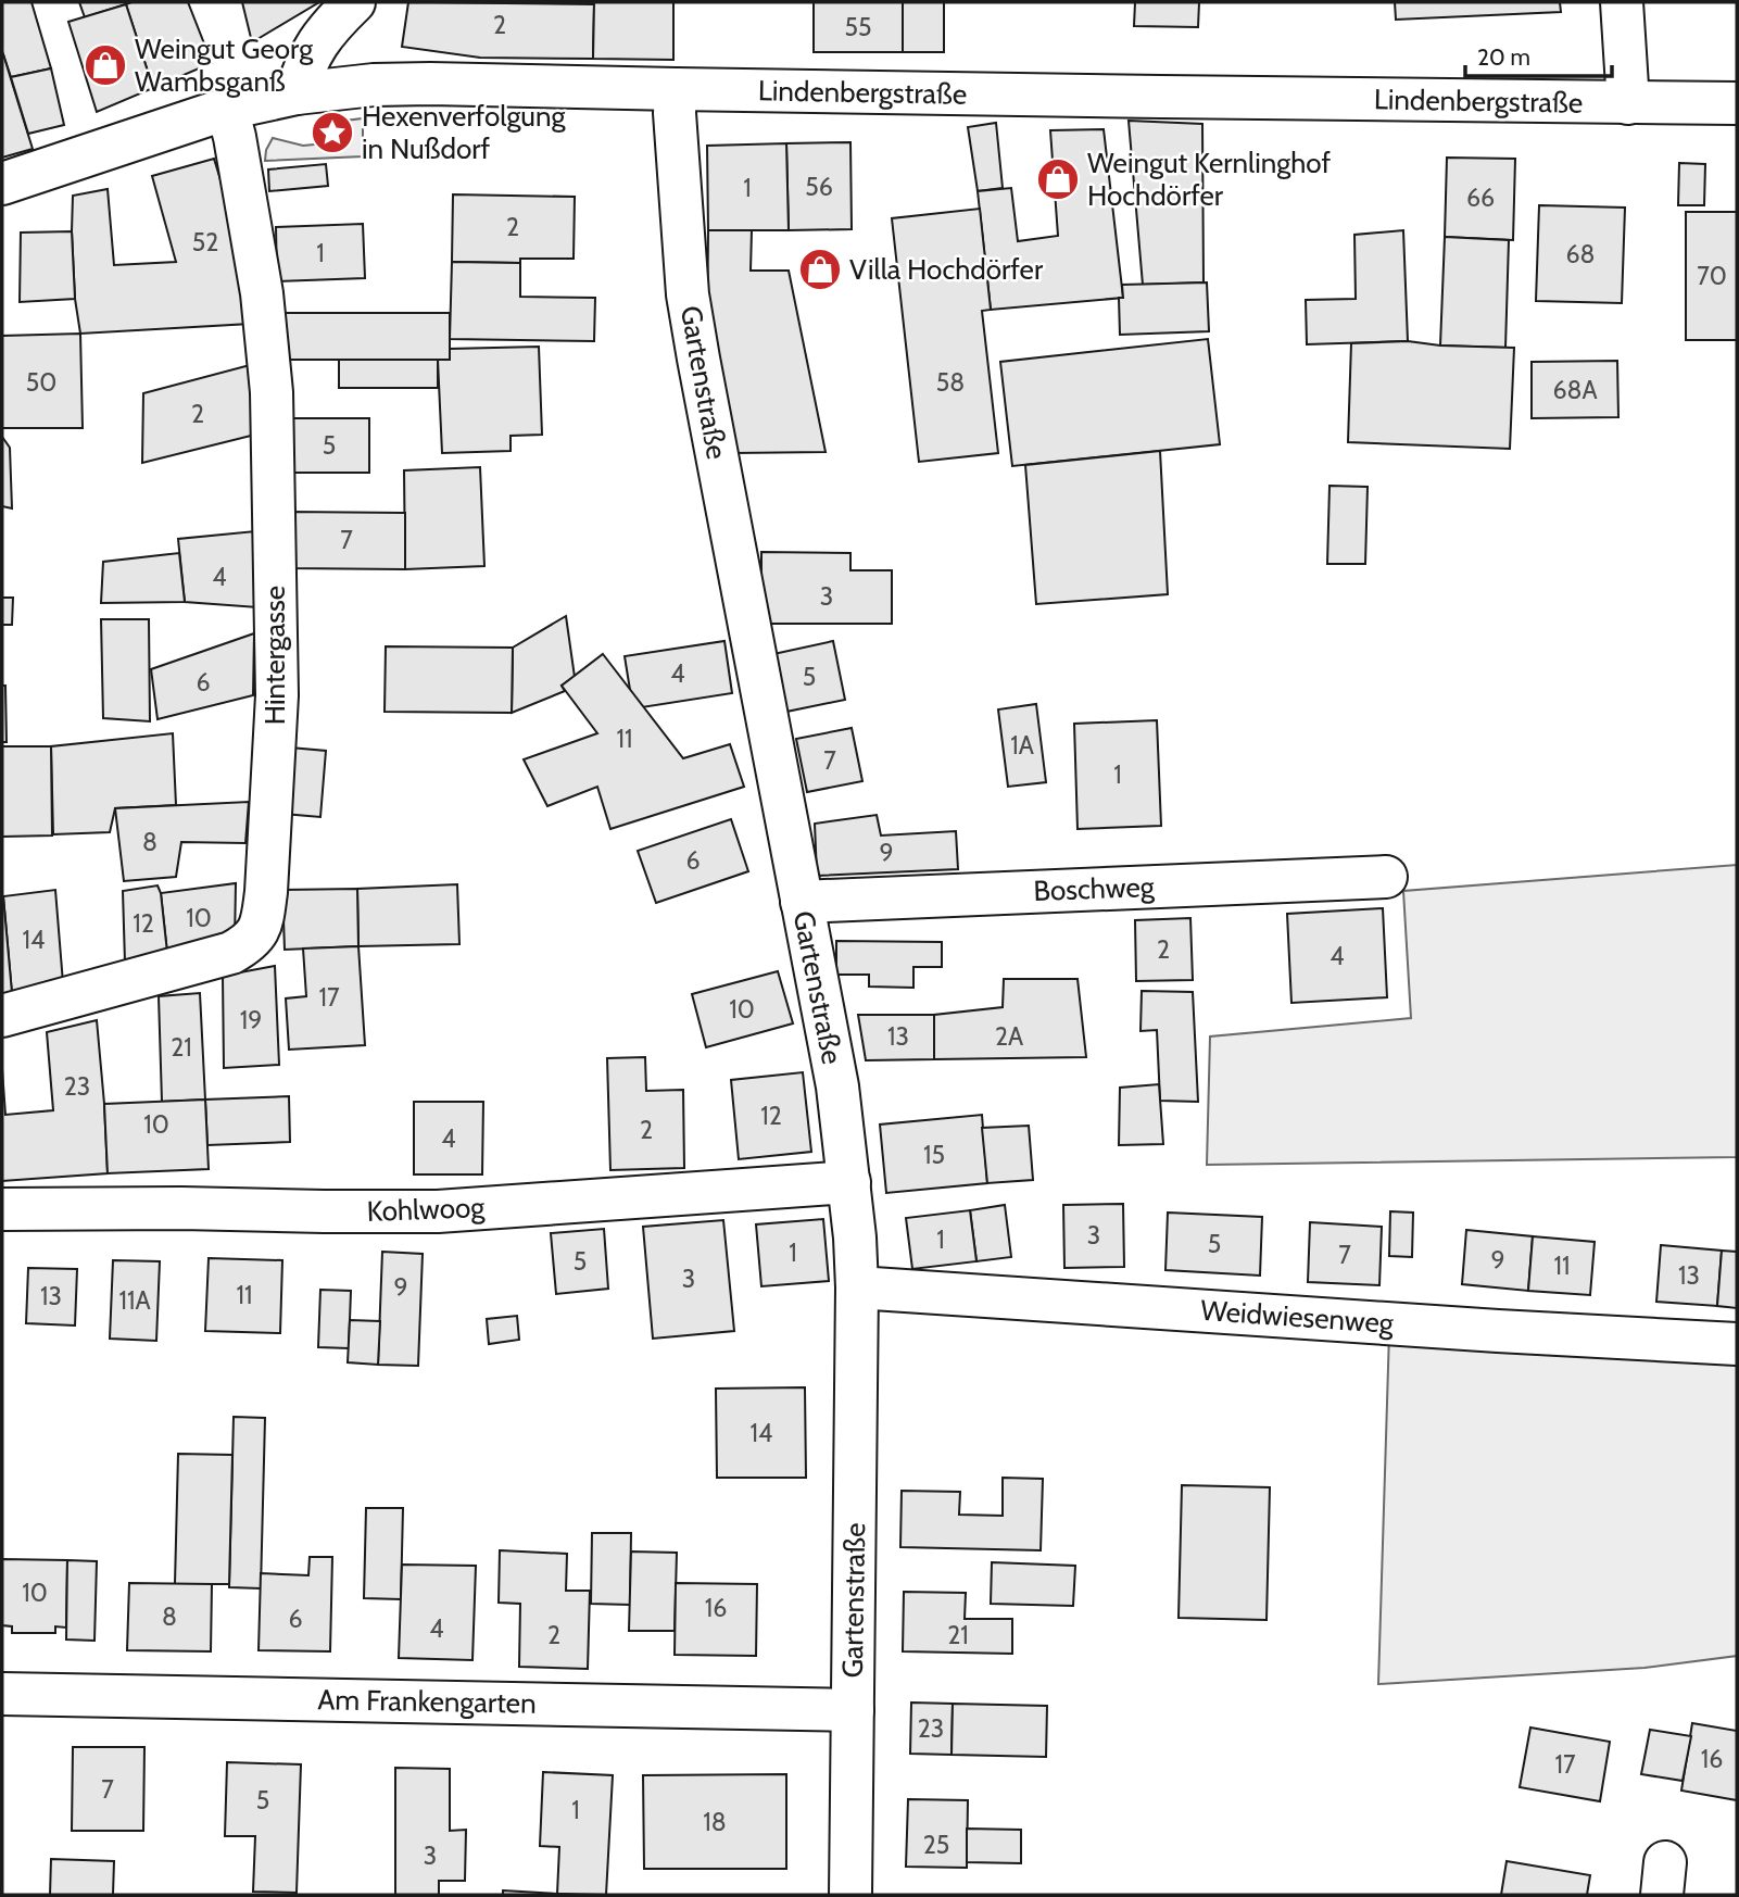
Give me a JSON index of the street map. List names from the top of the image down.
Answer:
{
  "streets": {
    "street": [
      "Lindenbergstraße",
      "Gartenstraße",
      "Hintergasse",
      "Boschweg",
      "Kohlwoog",
      "Weidwiesenweg",
      "Am Frankengarten"
    ]
  },
  "crossings": [
    ["Lindenbergstraße", "Gartenstraße"],
    ["Lindenbergstraße", "Hintergasse"],
    ["Gartenstraße", "Boschweg"],
    ["Gartenstraße", "Kohlwoog"],
    ["Gartenstraße", "Weidwiesenweg"],
    ["Gartenstraße", "Am Frankengarten"]
  ],
  "places": {
    "shop": ["Weingut Georg Wambsganß", "Weingut Kernlinghof Hochdörfer", "Villa Hochdörfer"],
    "place": ["Hexenverfolgung in Nußdorf"]
  },
  "house_numbers": [
    "2",
    "55",
    "56",
    "1",
    "66",
    "2",
    "52",
    "1",
    "68",
    "70",
    "50",
    "58",
    "68A",
    "2",
    "5",
    "7",
    "4",
    "3",
    "4",
    "5",
    "6",
    "11",
    "1A",
    "7",
    "1",
    "8",
    "9",
    "6",
    "10",
    "12",
    "14",
    "2",
    "4",
    "17",
    "10",
    "19",
    "13",
    "2A",
    "21",
    "23",
    "12",
    "10",
    "2",
    "4",
    "15",
    "3",
    "1",
    "5",
    "1",
    "7",
    "9",
    "5",
    "11",
    "13",
    "3",
    "9",
    "11",
    "13",
    "11A",
    "14",
    "10",
    "16",
    "8",
    "6",
    "4",
    "2",
    "21",
    "23",
    "16",
    "17",
    "7",
    "5",
    "1",
    "18",
    "25",
    "3"
  ],
  "scale_bar": "20 m"
}
